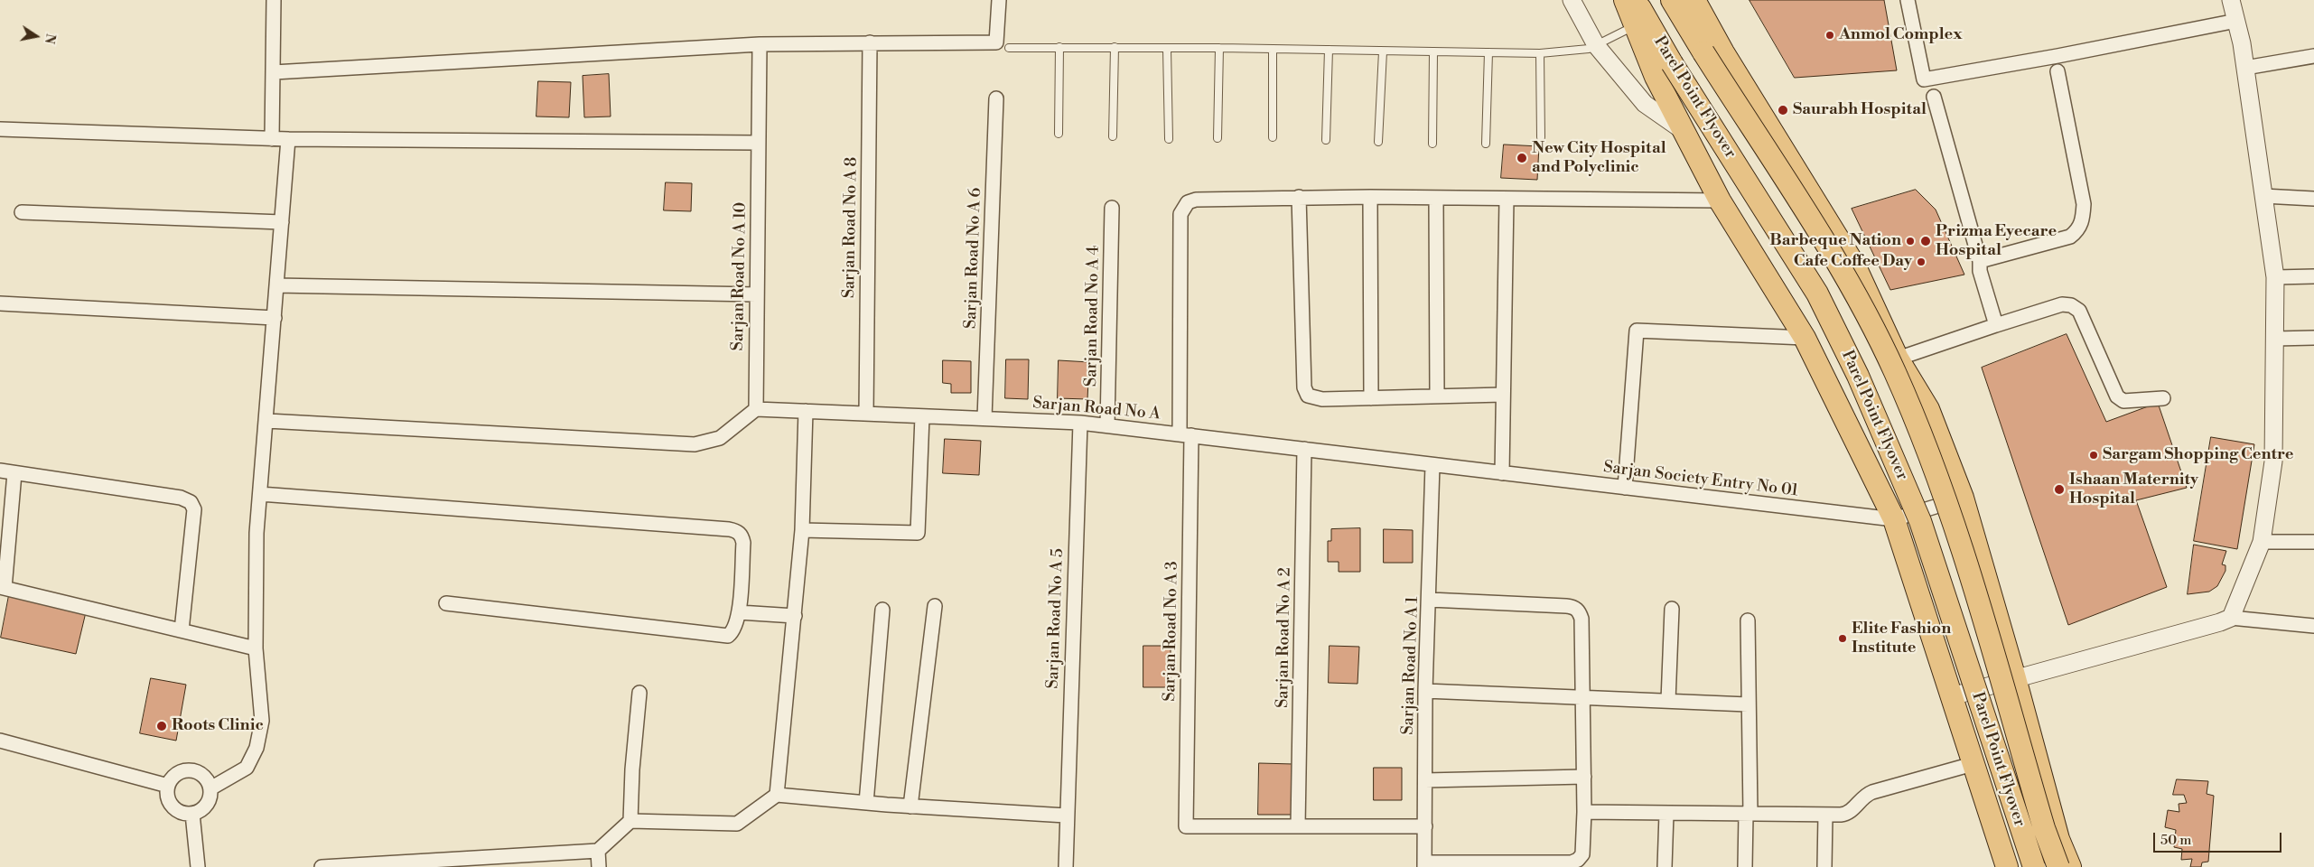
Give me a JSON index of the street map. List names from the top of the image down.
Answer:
{
  "streets": {
    "main road": ["Parel Point Flyover"],
    "street": [
      "Sarjan Road No A 8",
      "Sarjan Road No A 6",
      "Sarjan Road No A 10",
      "Sarjan Road No A 4",
      "Sarjan Road No A",
      "Sarjan Society Entry No 01",
      "Sarjan Road No A 5",
      "Sarjan Road No A 3",
      "Sarjan Road No A 2",
      "Sarjan Road No A 1"
    ]
  },
  "crossings": [
    ["Sarjan Road No A 8", "Sarjan Road No A"],
    ["Sarjan Road No A 6", "Sarjan Road No A"],
    ["Sarjan Road No A 10", "Sarjan Road No A"],
    ["Sarjan Road No A 4", "Sarjan Road No A"],
    ["Sarjan Road No A", "Sarjan Society Entry No 01"],
    ["Sarjan Road No A", "Sarjan Road No A 5"],
    ["Sarjan Road No A", "Sarjan Road No A 3"],
    ["Sarjan Road No A", "Sarjan Road No A 2"],
    ["Sarjan Road No A", "Sarjan Road No A 1"],
    ["Sarjan Society Entry No 01", "Sarjan Road No A 1"],
    ["Sarjan Road No A 3", "Sarjan Road No A 2"]
  ],
  "places": [
    "Anmol Complex",
    "Saurabh Hospital",
    "New City Hospital and Polyclinic",
    "Barbeque Nation",
    "Prizma Eyecare Hospital",
    "Cafe Coffee Day",
    "Sargam Shopping Centre",
    "Ishaan Maternity Hospital",
    "Elite Fashion Institute",
    "Roots Clinic"
  ],
  "scale_bar": "50 m",
  "north": "right"
}
